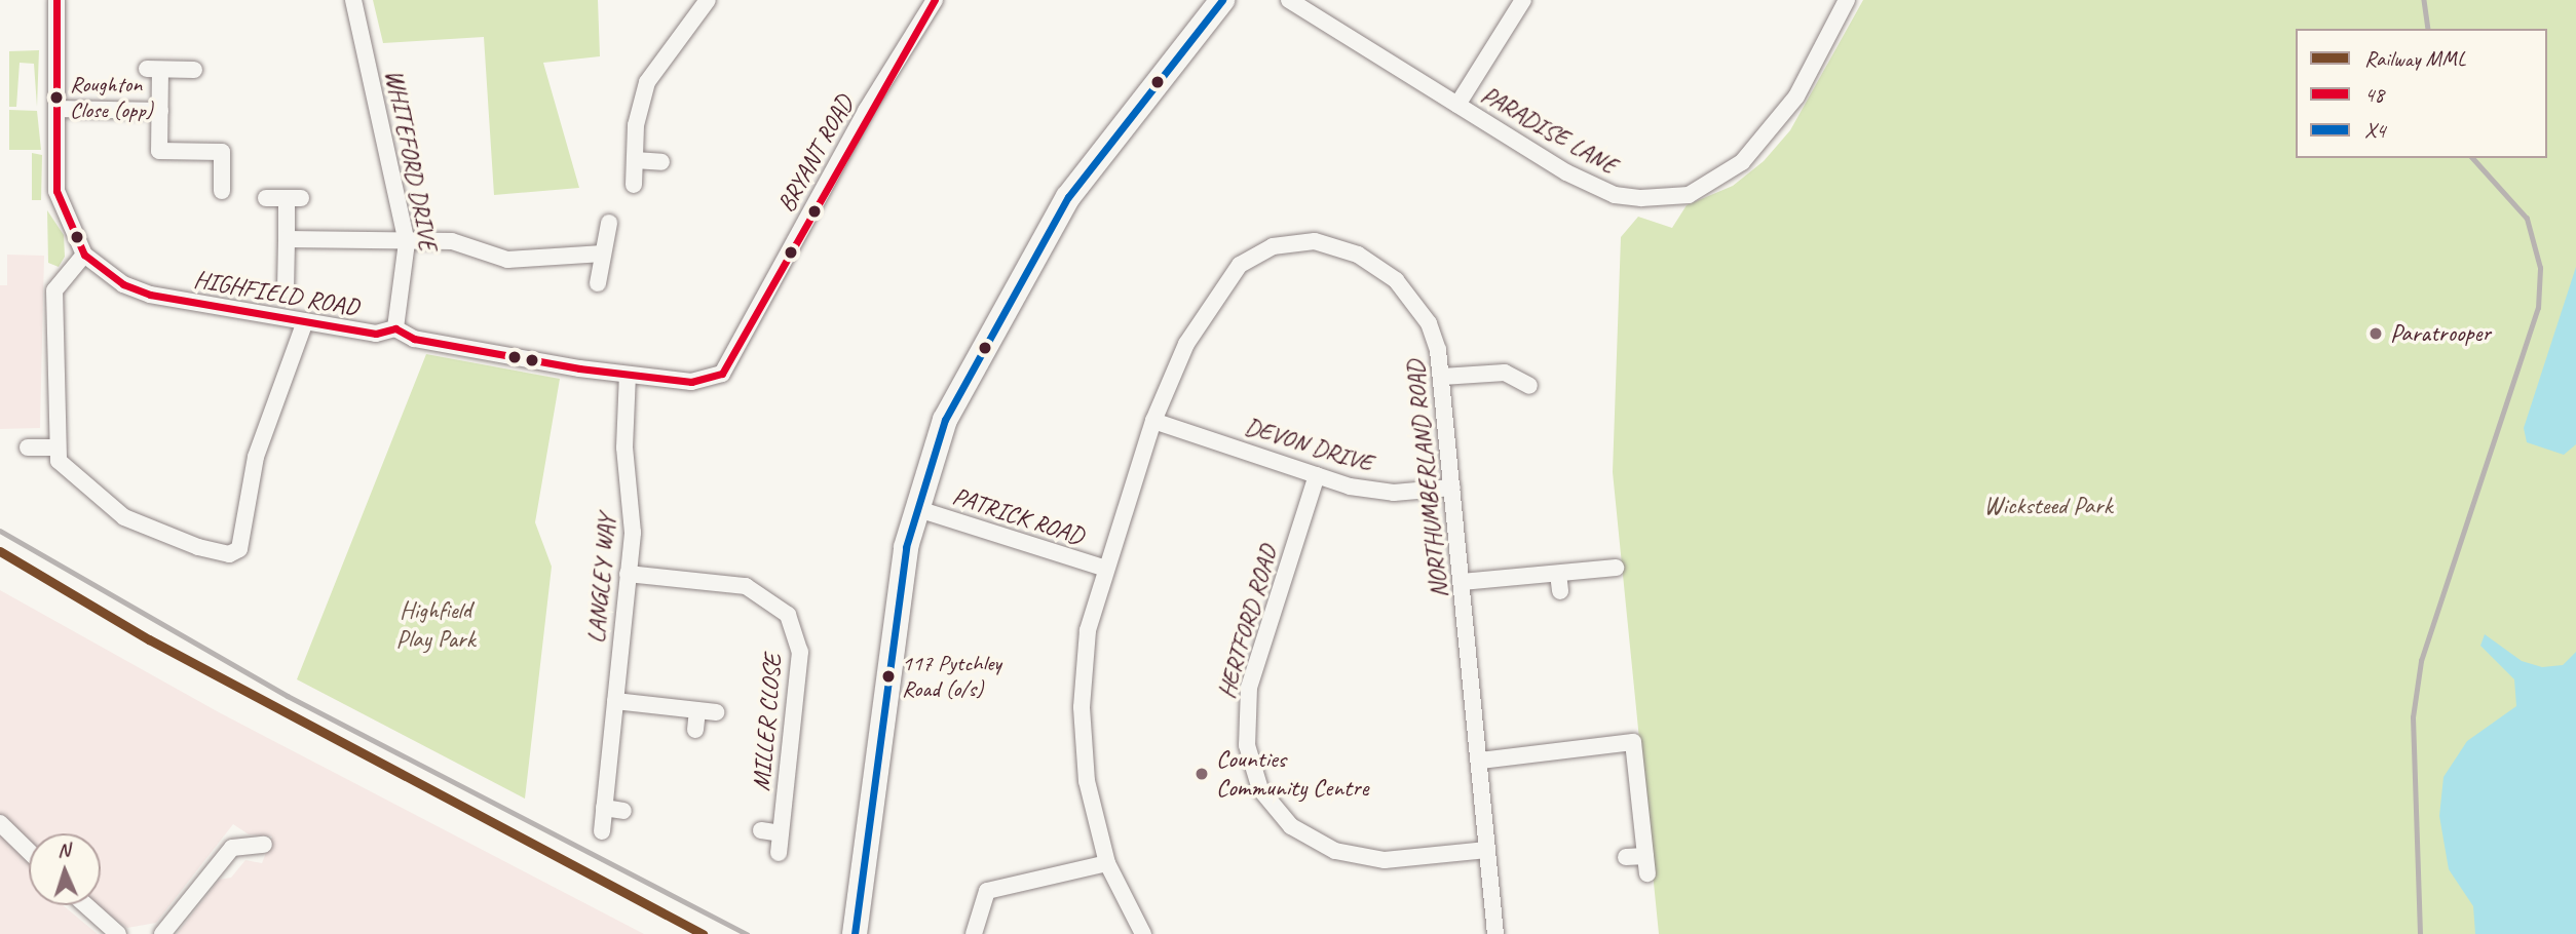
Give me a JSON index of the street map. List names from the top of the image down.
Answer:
{
  "streets": {
    "street": [
      "PARADISE LANE",
      "BRYANT ROAD",
      "WHITEFORD DRIVE",
      "HIGHFIELD ROAD",
      "DEVON DRIVE",
      "NORTHUMBERLAND ROAD",
      "PATRICK ROAD",
      "LANGLEY WAY",
      "HERTFORD ROAD",
      "MILLER CLOSE"
    ]
  },
  "crossings": [
    ["BRYANT ROAD", "HIGHFIELD ROAD"],
    ["WHITEFORD DRIVE", "HIGHFIELD ROAD"],
    ["HIGHFIELD ROAD", "LANGLEY WAY"],
    ["DEVON DRIVE", "NORTHUMBERLAND ROAD"],
    ["DEVON DRIVE", "HERTFORD ROAD"],
    ["NORTHUMBERLAND ROAD", "PATRICK ROAD"],
    ["NORTHUMBERLAND ROAD", "HERTFORD ROAD"],
    ["LANGLEY WAY", "MILLER CLOSE"]
  ],
  "parks": ["Wicksteed Park", "Highfield Play Park"],
  "places": [
    "Roughton Close (opp)",
    "Paratrooper",
    "117 Pytchley Road (o/s)",
    "Counties Community Centre"
  ],
  "lines": ["transit line 48", "transit line X4", "rail line MML"],
  "legend": ["Railway MML", "48", "X4"],
  "north": "top"
}
